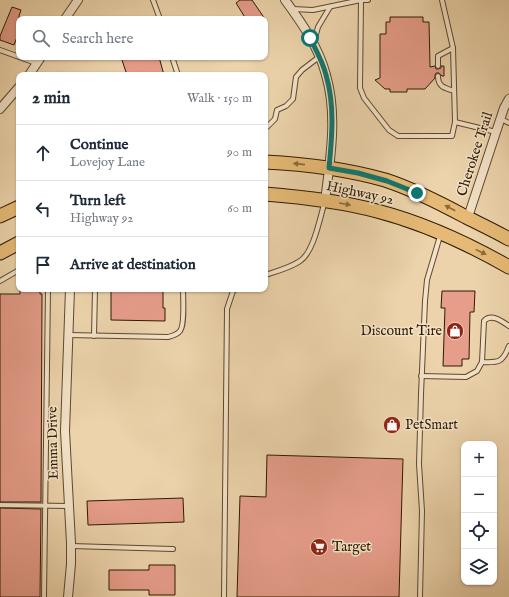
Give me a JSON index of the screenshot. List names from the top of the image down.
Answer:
{
  "streets": {
    "main road": ["Highway 92"],
    "street": ["Cherokee Trail", "Emma Drive"]
  },
  "crossings": [
    ["Cherokee Trail", "Highway 92"]
  ],
  "places": {
    "shop": ["Discount Tire", "PetSmart"],
    "supermarket": ["Target"]
  },
  "page": {
    "search": "Search here",
    "heading": ["2 min", "Walk · 150 m"],
    "list": [
      ["Continue", "Lovejoy Lane", "90 m"],
      ["Turn left", "Highway 92", "60 m"],
      "Arrive at destination"
    ],
    "map_buttons": ["+", "−"]
  }
}
